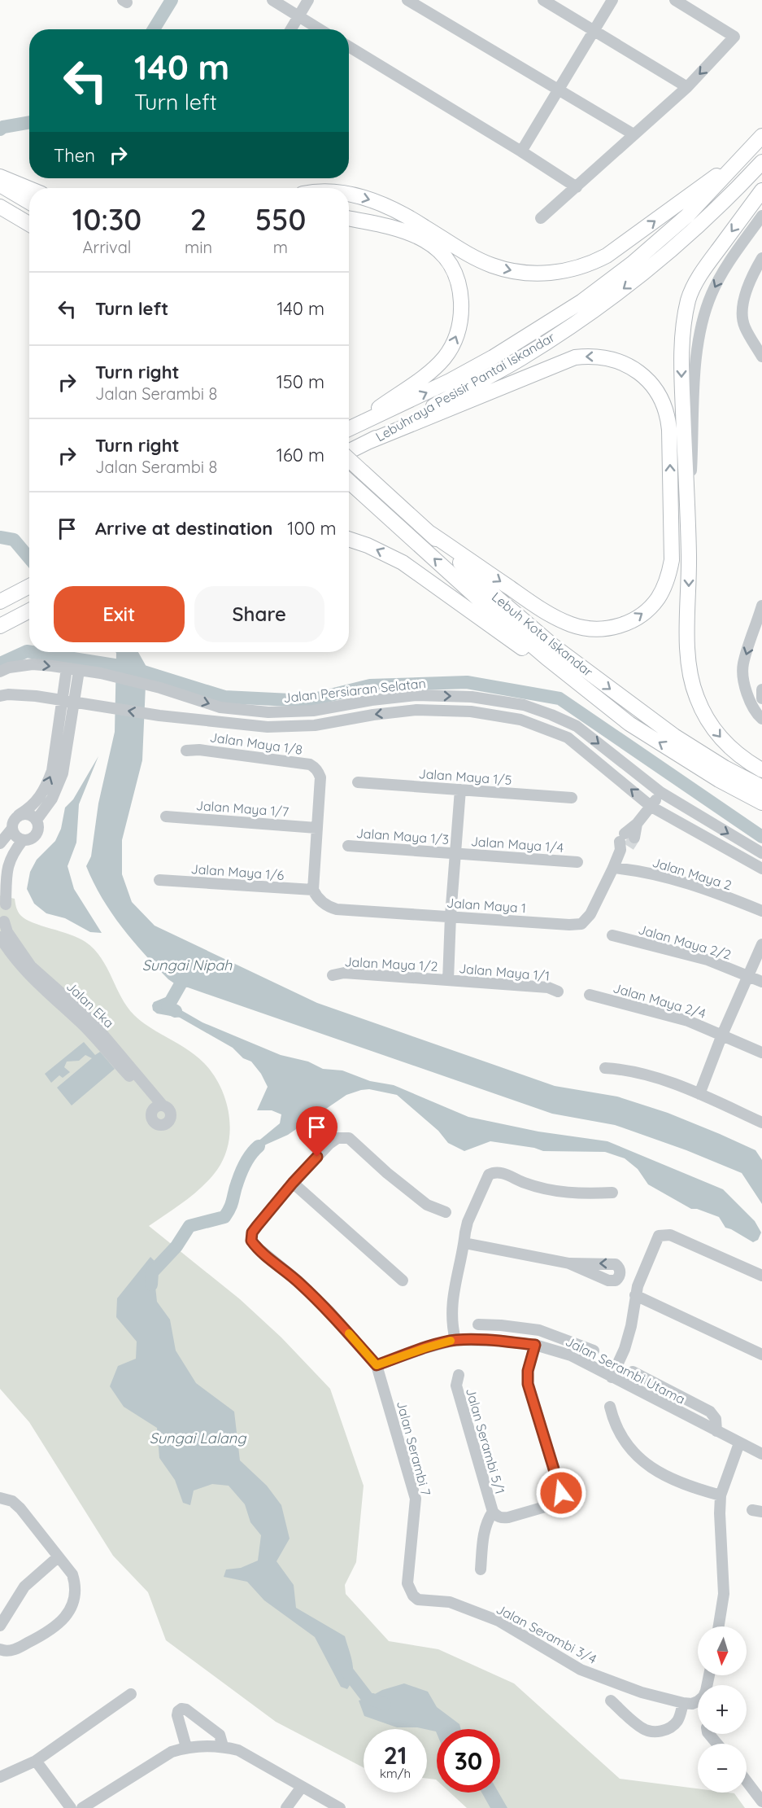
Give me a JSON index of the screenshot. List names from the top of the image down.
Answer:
{
  "streets": {
    "highway": ["Lebuhraya Pesisir Pantai Iskandar", "Lebuh Kota Iskandar"],
    "street": [
      "Jalan Persiaran Selatan",
      "Jalan Maya 1/8",
      "Jalan Maya 1/5",
      "Jalan Maya 1/7",
      "Jalan Maya 1/3",
      "Jalan Maya 1/4",
      "Jalan Maya 1/6",
      "Jalan Maya 2",
      "Jalan Maya 1",
      "Jalan Maya 2/2",
      "Jalan Maya 1/2",
      "Jalan Maya 1/1",
      "Jalan Maya 2/4",
      "Jalan Eka",
      "Jalan Serambi Utama",
      "Jalan Serambi 5/1",
      "Jalan Serambi 7",
      "Jalan Serambi 3/4"
    ]
  },
  "crossings": [
    ["Jalan Persiaran Selatan", "Jalan Maya 1"],
    ["Jalan Persiaran Selatan", "Jalan Eka"],
    ["Jalan Maya 1/8", "Jalan Maya 1/7"],
    ["Jalan Maya 1/8", "Jalan Maya 1/6"],
    ["Jalan Maya 1/8", "Jalan Maya 1"],
    ["Jalan Maya 1/3", "Jalan Maya 1/4"],
    ["Jalan Maya 1/6", "Jalan Maya 1"],
    ["Jalan Maya 2", "Jalan Maya 1"],
    ["Jalan Maya 1/2", "Jalan Maya 1/1"],
    ["Jalan Serambi Utama", "Jalan Serambi 7"],
    ["Jalan Serambi 7", "Jalan Serambi 3/4"]
  ],
  "water": ["Sungai Nipah", "Sungai Lalang"],
  "north": "bottom",
  "page": {
    "turn": ["140 m", "Turn left"],
    "then": "Then",
    "eta": [
      "10:30",
      "Arrival",
      "2",
      "min",
      "550",
      "m"
    ],
    "list": [
      {
        "name": "Turn left",
        "value": "140 m"
      },
      {
        "name": "Turn right",
        "note": "Jalan Serambi 8",
        "value": "150 m"
      },
      {
        "name": "Turn right",
        "note": "Jalan Serambi 8",
        "value": "160 m"
      },
      {
        "name": "Arrive at destination",
        "value": "100 m"
      }
    ],
    "buttons": ["Exit", "Share"],
    "map_buttons": ["+", "−"],
    "speed": "21 km/h",
    "limit": "30"
  }
}
